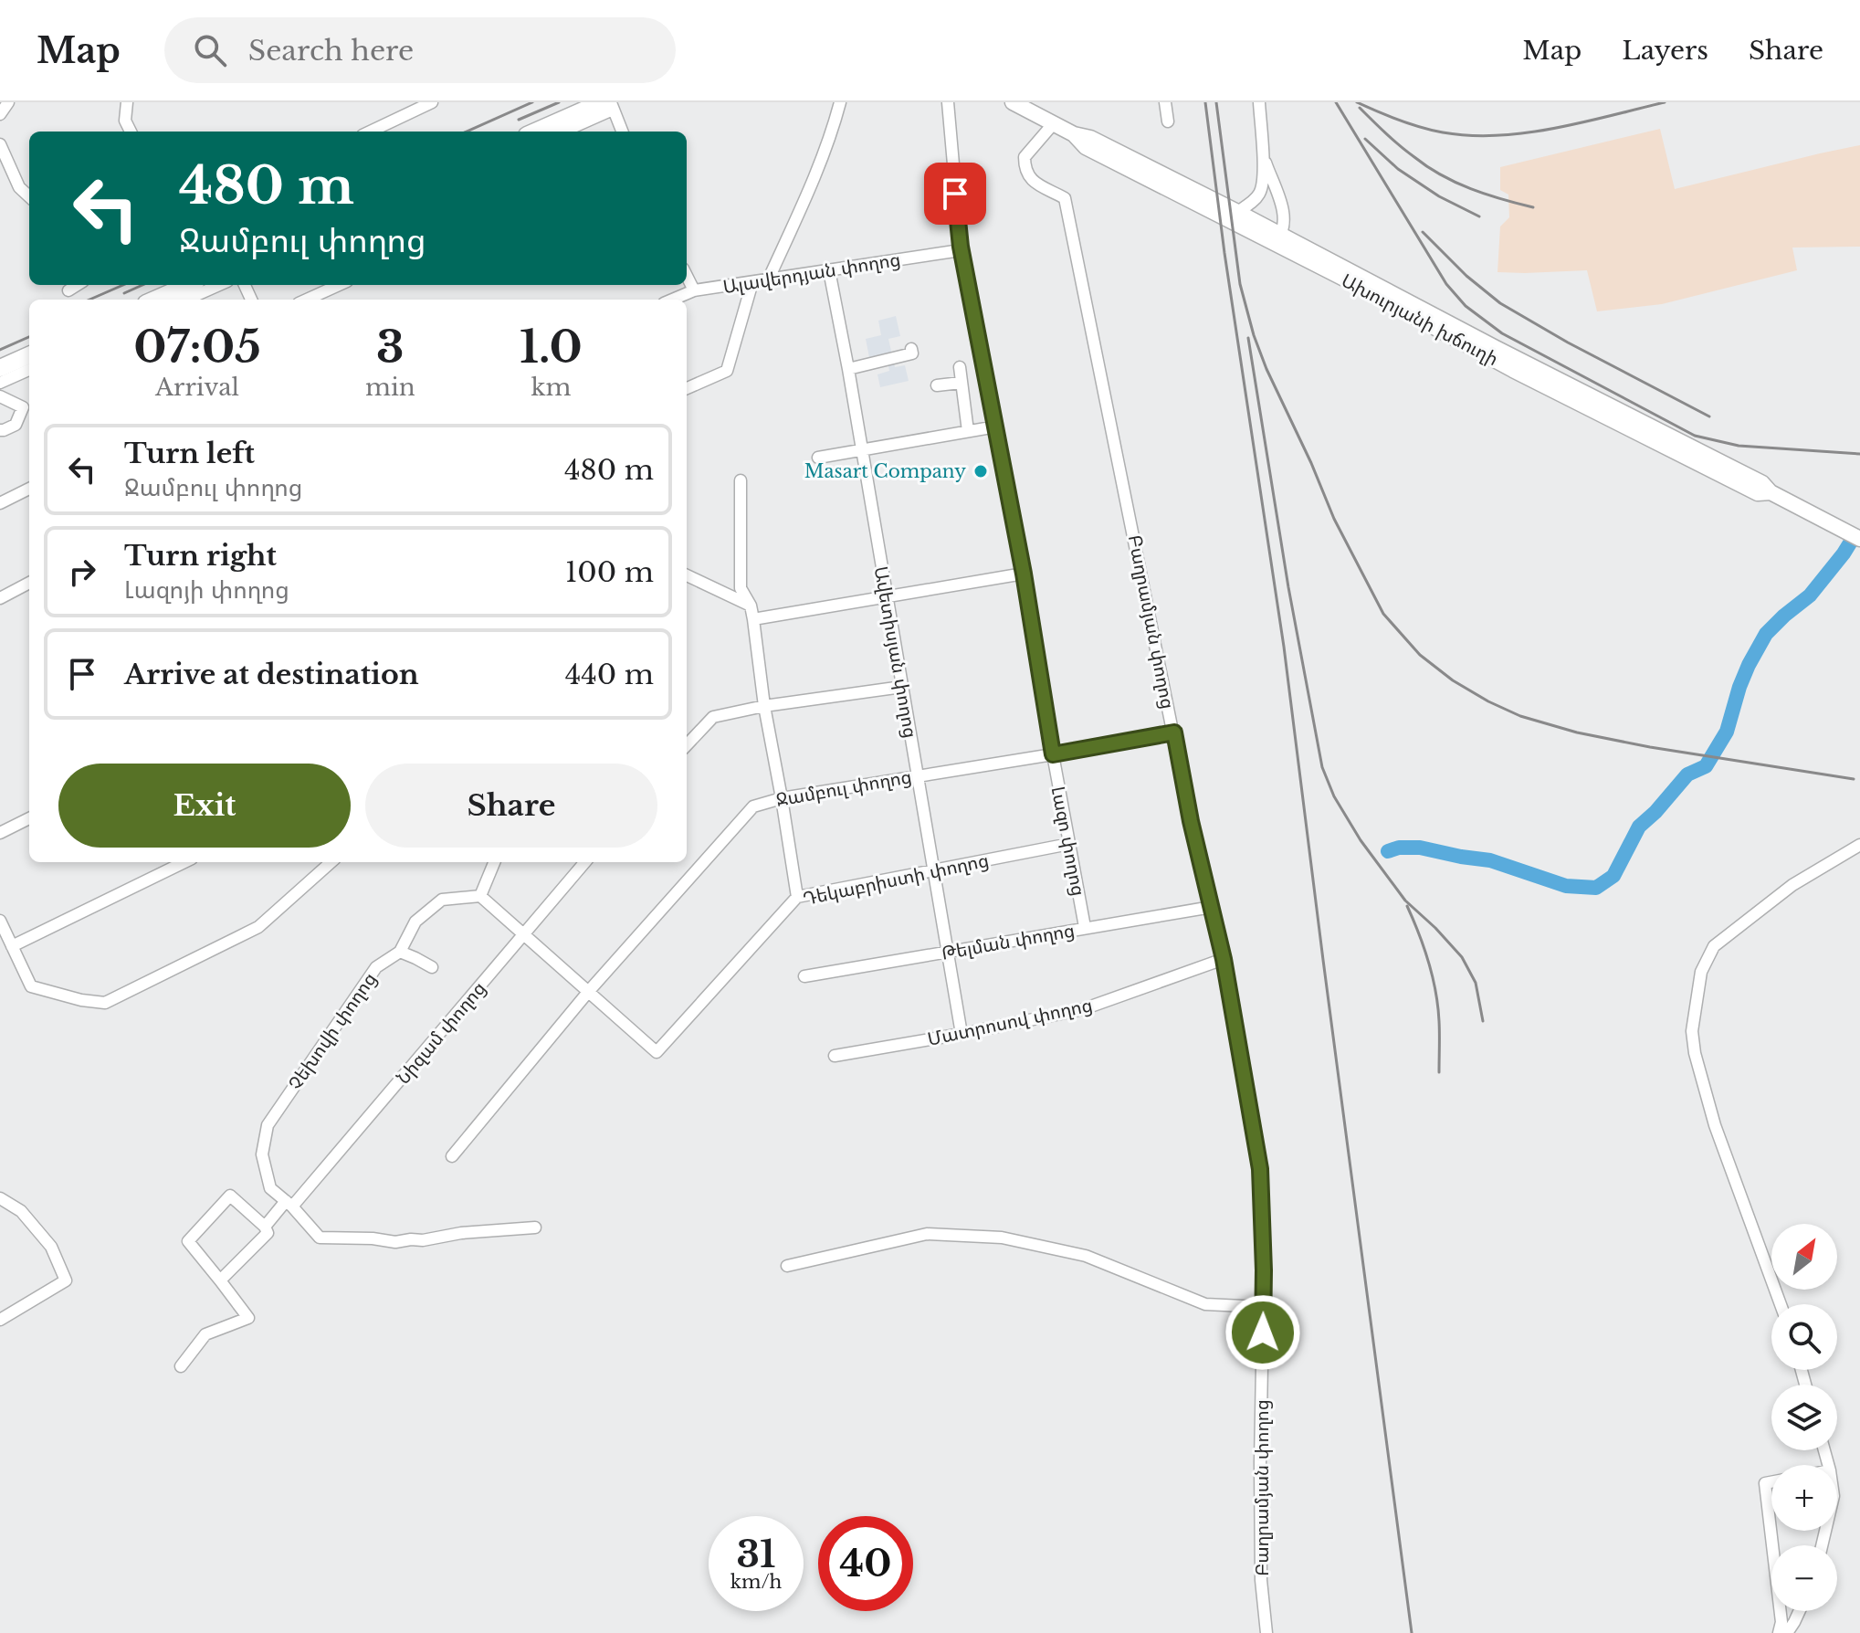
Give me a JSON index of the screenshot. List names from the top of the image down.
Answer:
{
  "streets": {
    "main road": ["Ախուրյանի խճուղի"],
    "street": [
      "Ալավերդյան փողոց",
      "Բաղրամյան փողոց",
      "Ավետիսյան փողոց",
      "Ջամբուլ փողոց",
      "Լազո փողոց",
      "Դեկաբրիստի փողոց",
      "Թելման փողոց",
      "Մատրոսով փողոց",
      "Չեխովի փողոց",
      "Նիզամ փողոց"
    ]
  },
  "crossings": [
    ["Ալավերդյան փողոց", "Ավետիսյան փողոց"],
    ["Ալավերդյան փողոց", "Լազո փողոց"],
    ["Ախուրյանի խճուղի", "Բաղրամյան փողոց"],
    ["Բաղրամյան փողոց", "Ջամբուլ փողոց"],
    ["Բաղրամյան փողոց", "Թելման փողոց"],
    ["Բաղրամյան փողոց", "Մատրոսով փողոց"],
    ["Ավետիսյան փողոց", "Ջամբուլ փողոց"],
    ["Ավետիսյան փողոց", "Դեկաբրիստի փողոց"],
    ["Ավետիսյան փողոց", "Թելման փողոց"],
    ["Ավետիսյան փողոց", "Մատրոսով փողոց"],
    ["Ջամբուլ փողոց", "Լազո փողոց"],
    ["Ջամբուլ փողոց", "Դեկաբրիստի փողոց"],
    ["Լազո փողոց", "Դեկաբրիստի փողոց"],
    ["Լազո փողոց", "Թելման փողոց"],
    ["Չեխովի փողոց", "Նիզամ փողոց"]
  ],
  "places": ["Masart Company"],
  "north": "top right",
  "page": {
    "header": "Map",
    "search": "Search here",
    "nav": ["Map", "Layers", "Share"],
    "turn": ["480 m", "Ջամբուլ փողոց"],
    "eta": [
      "07:05",
      "Arrival",
      "3",
      "min",
      "1.0",
      "km"
    ],
    "list": [
      {
        "name": "Turn left",
        "note": "Ջամբուլ փողոց",
        "value": "480 m"
      },
      {
        "name": "Turn right",
        "note": "Լազոյի փողոց",
        "value": "100 m"
      },
      {
        "name": "Arrive at destination",
        "value": "440 m"
      }
    ],
    "buttons": ["Exit", "Share"],
    "map_buttons": ["+", "−"],
    "speed": "31 km/h",
    "limit": "40"
  }
}
